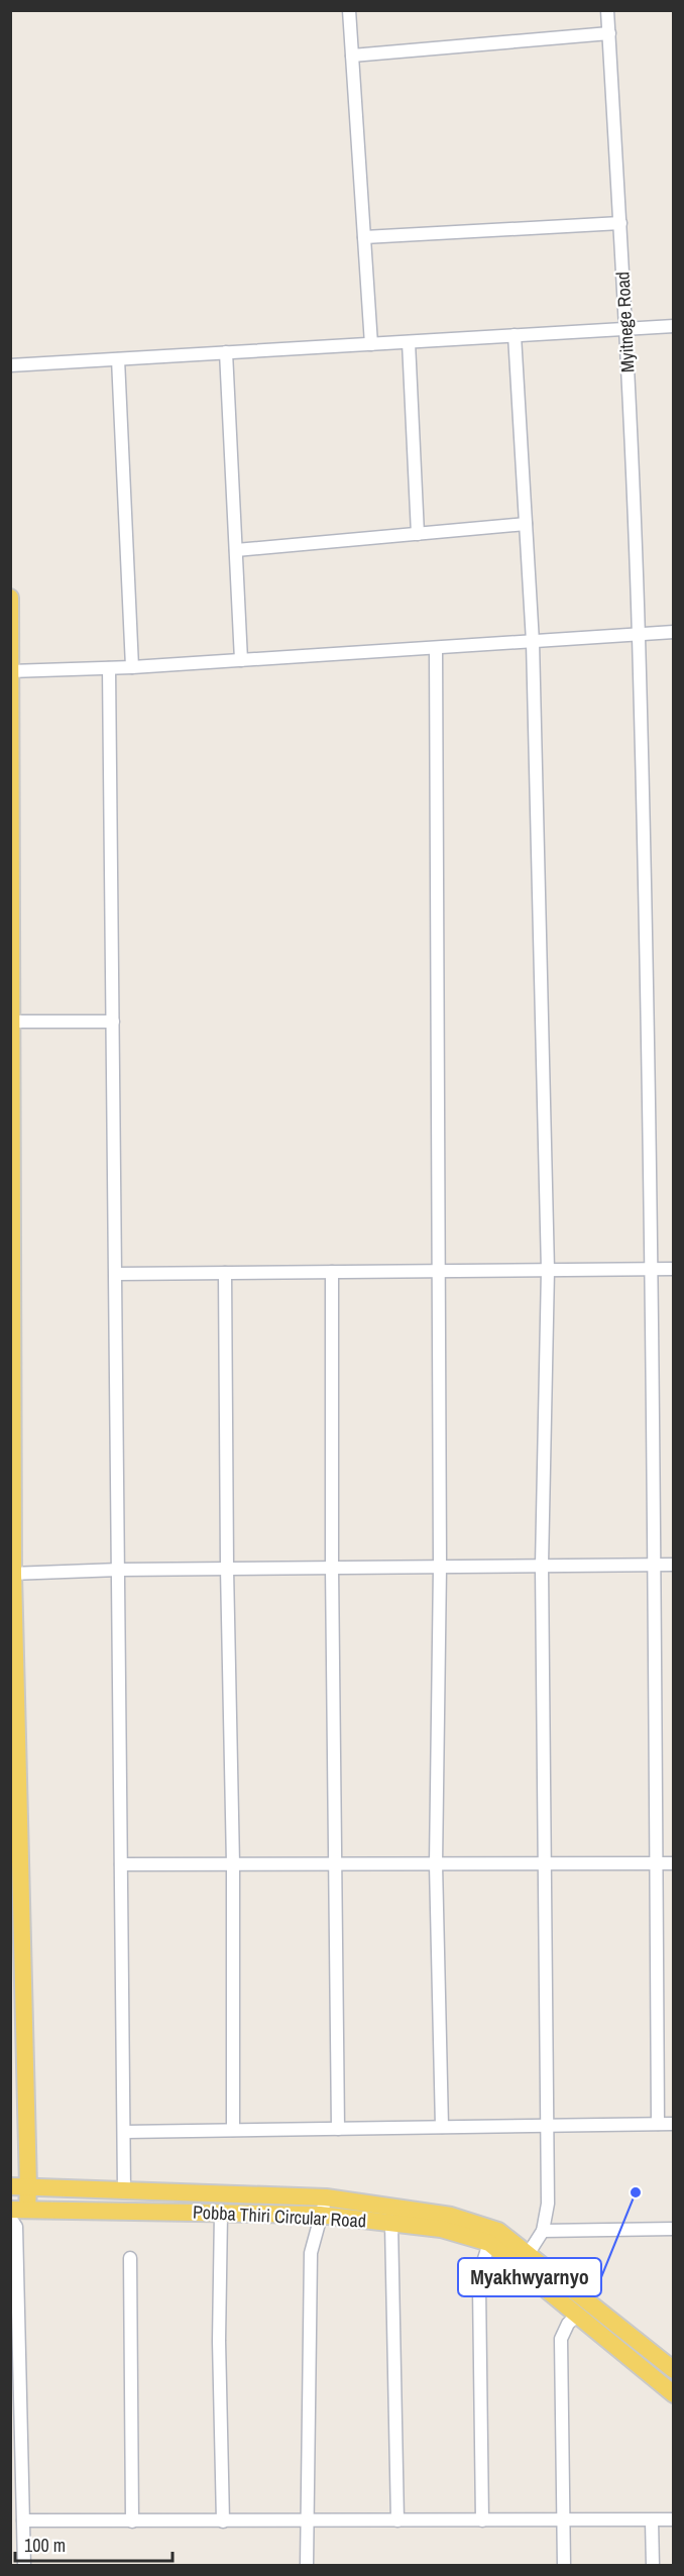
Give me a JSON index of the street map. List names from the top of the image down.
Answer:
{
  "streets": {
    "main road": ["Pobba Thiri Circular Road"],
    "street": ["Myitnege Road"]
  },
  "places": ["Myakhwyarnyo"],
  "scale_bar": "100 m"
}
